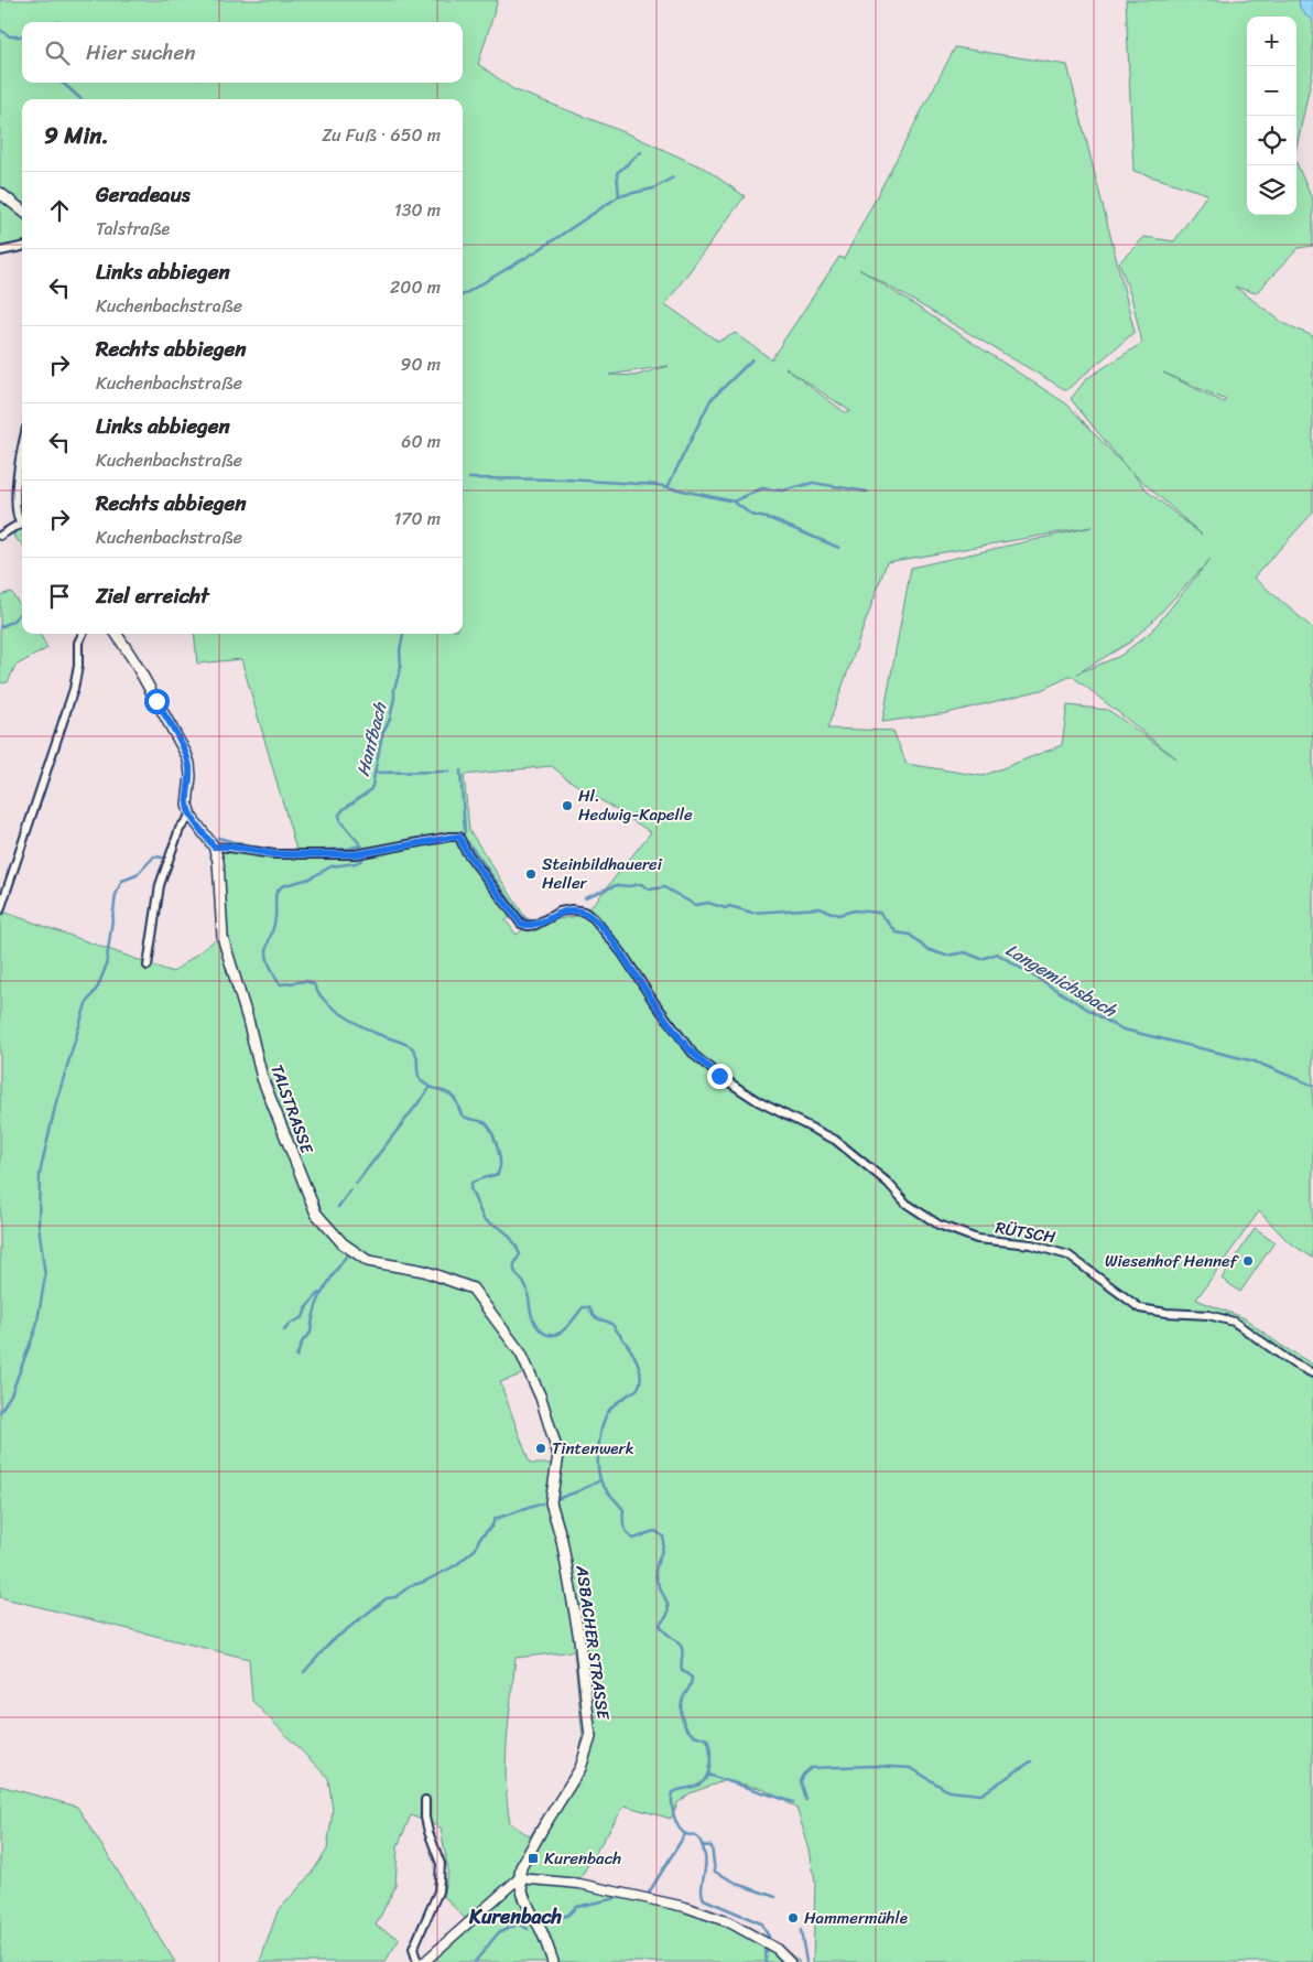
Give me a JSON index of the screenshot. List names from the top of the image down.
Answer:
{
  "streets": {
    "main road": ["TALSTRASSE", "ASBACHER STRASSE"],
    "street": ["RÜTSCH"]
  },
  "crossings": [
    ["TALSTRASSE", "RÜTSCH"],
    ["TALSTRASSE", "ASBACHER STRASSE"]
  ],
  "districts": ["Kurenbach"],
  "water": ["Hanfbach", "Langemichsbach"],
  "places": {
    "other": [
      "Hl. Hedwig-Kapelle",
      "Steinbildhauerei Heller",
      "Wiesenhof Hennef",
      "Tintenwerk",
      "Hammermühle"
    ],
    "transit": ["Kurenbach"]
  },
  "page": {
    "map_buttons": ["+", "−"],
    "search": "Hier suchen",
    "heading": ["9 Min.", "Zu Fuß · 650 m"],
    "list": [
      ["Geradeaus", "Talstraße", "130 m"],
      ["Links abbiegen", "Kuchenbachstraße", "200 m"],
      ["Rechts abbiegen", "Kuchenbachstraße", "90 m"],
      ["Links abbiegen", "Kuchenbachstraße", "60 m"],
      ["Rechts abbiegen", "Kuchenbachstraße", "170 m"],
      "Ziel erreicht"
    ]
  }
}
